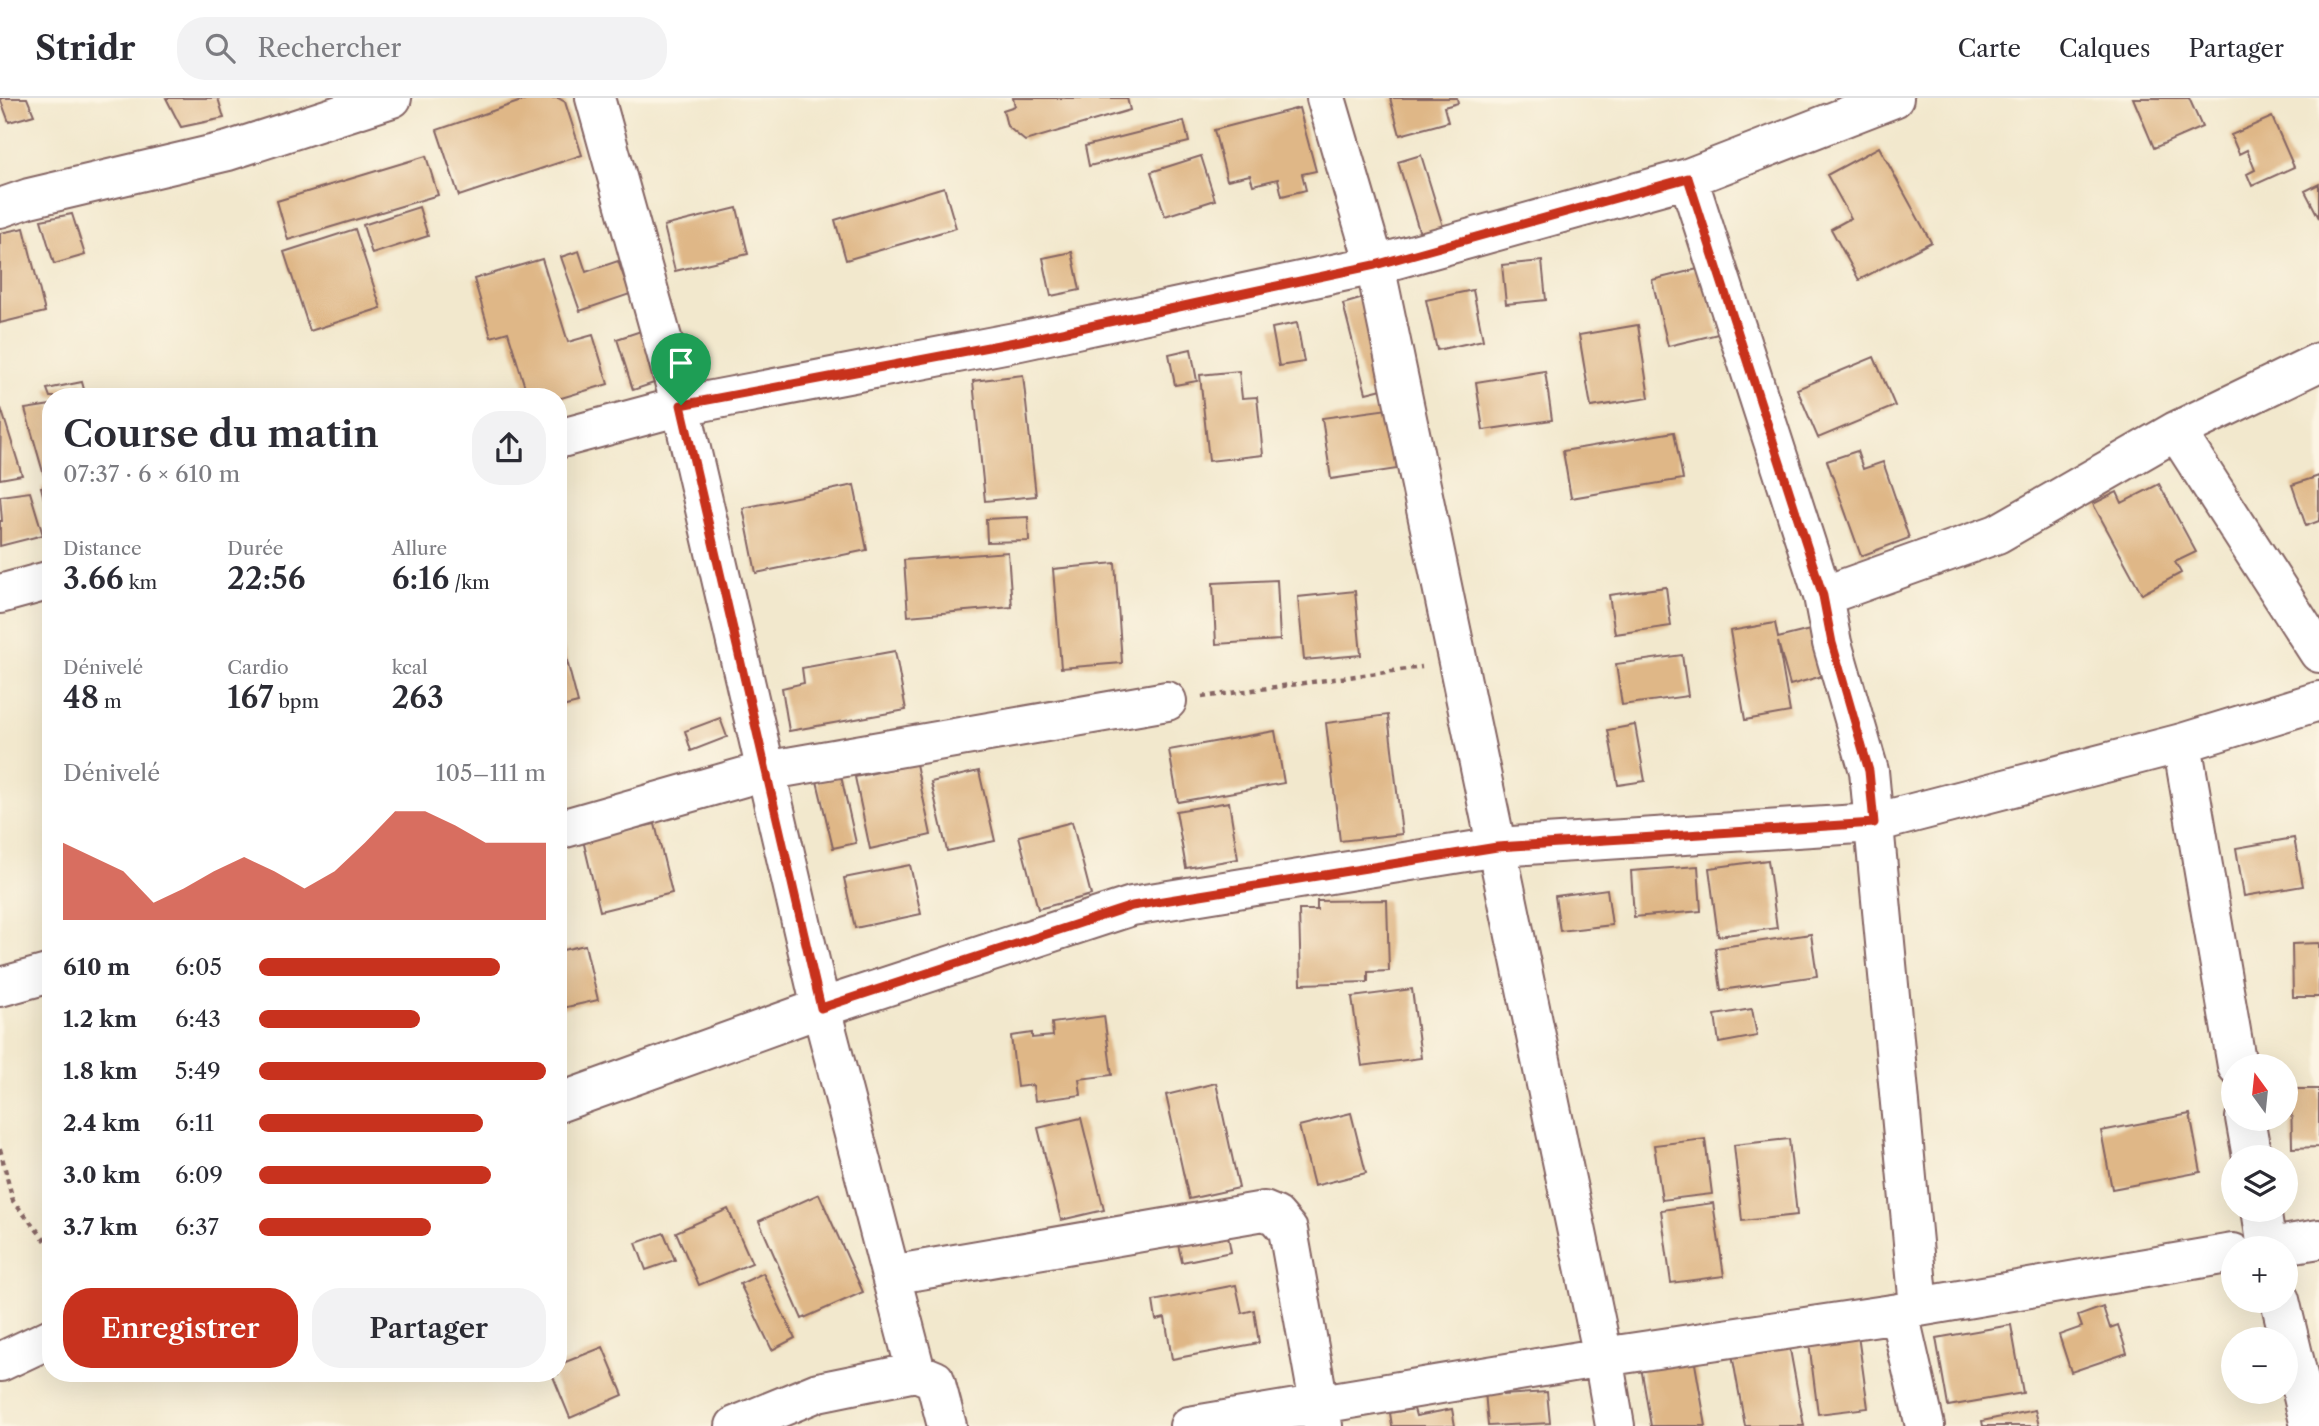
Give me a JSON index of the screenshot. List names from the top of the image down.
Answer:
{
  "north": "top",
  "page": {
    "header": "Stridr",
    "search": "Rechercher",
    "nav": ["Carte", "Calques", "Partager"],
    "heading": ["Course du matin", "07:37 · 6 × 610 m"],
    "stats": [
      ["Distance", "3.66 km"],
      ["Durée", "22:56"],
      ["Allure", "6:16 /km"],
      ["Dénivelé", "48 m"],
      ["Cardio", "167 bpm"],
      ["kcal", "263"]
    ],
    "chart": ["Dénivelé", "105–111 m"],
    "list": [
      {
        "name": "610 m",
        "note": "6:05"
      },
      {
        "name": "1.2 km",
        "note": "6:43"
      },
      {
        "name": "1.8 km",
        "note": "5:49"
      },
      {
        "name": "2.4 km",
        "note": "6:11"
      },
      {
        "name": "3.0 km",
        "note": "6:09"
      },
      {
        "name": "3.7 km",
        "note": "6:37"
      }
    ],
    "map_buttons": ["+", "−"],
    "buttons": ["Enregistrer", "Partager"]
  }
}
